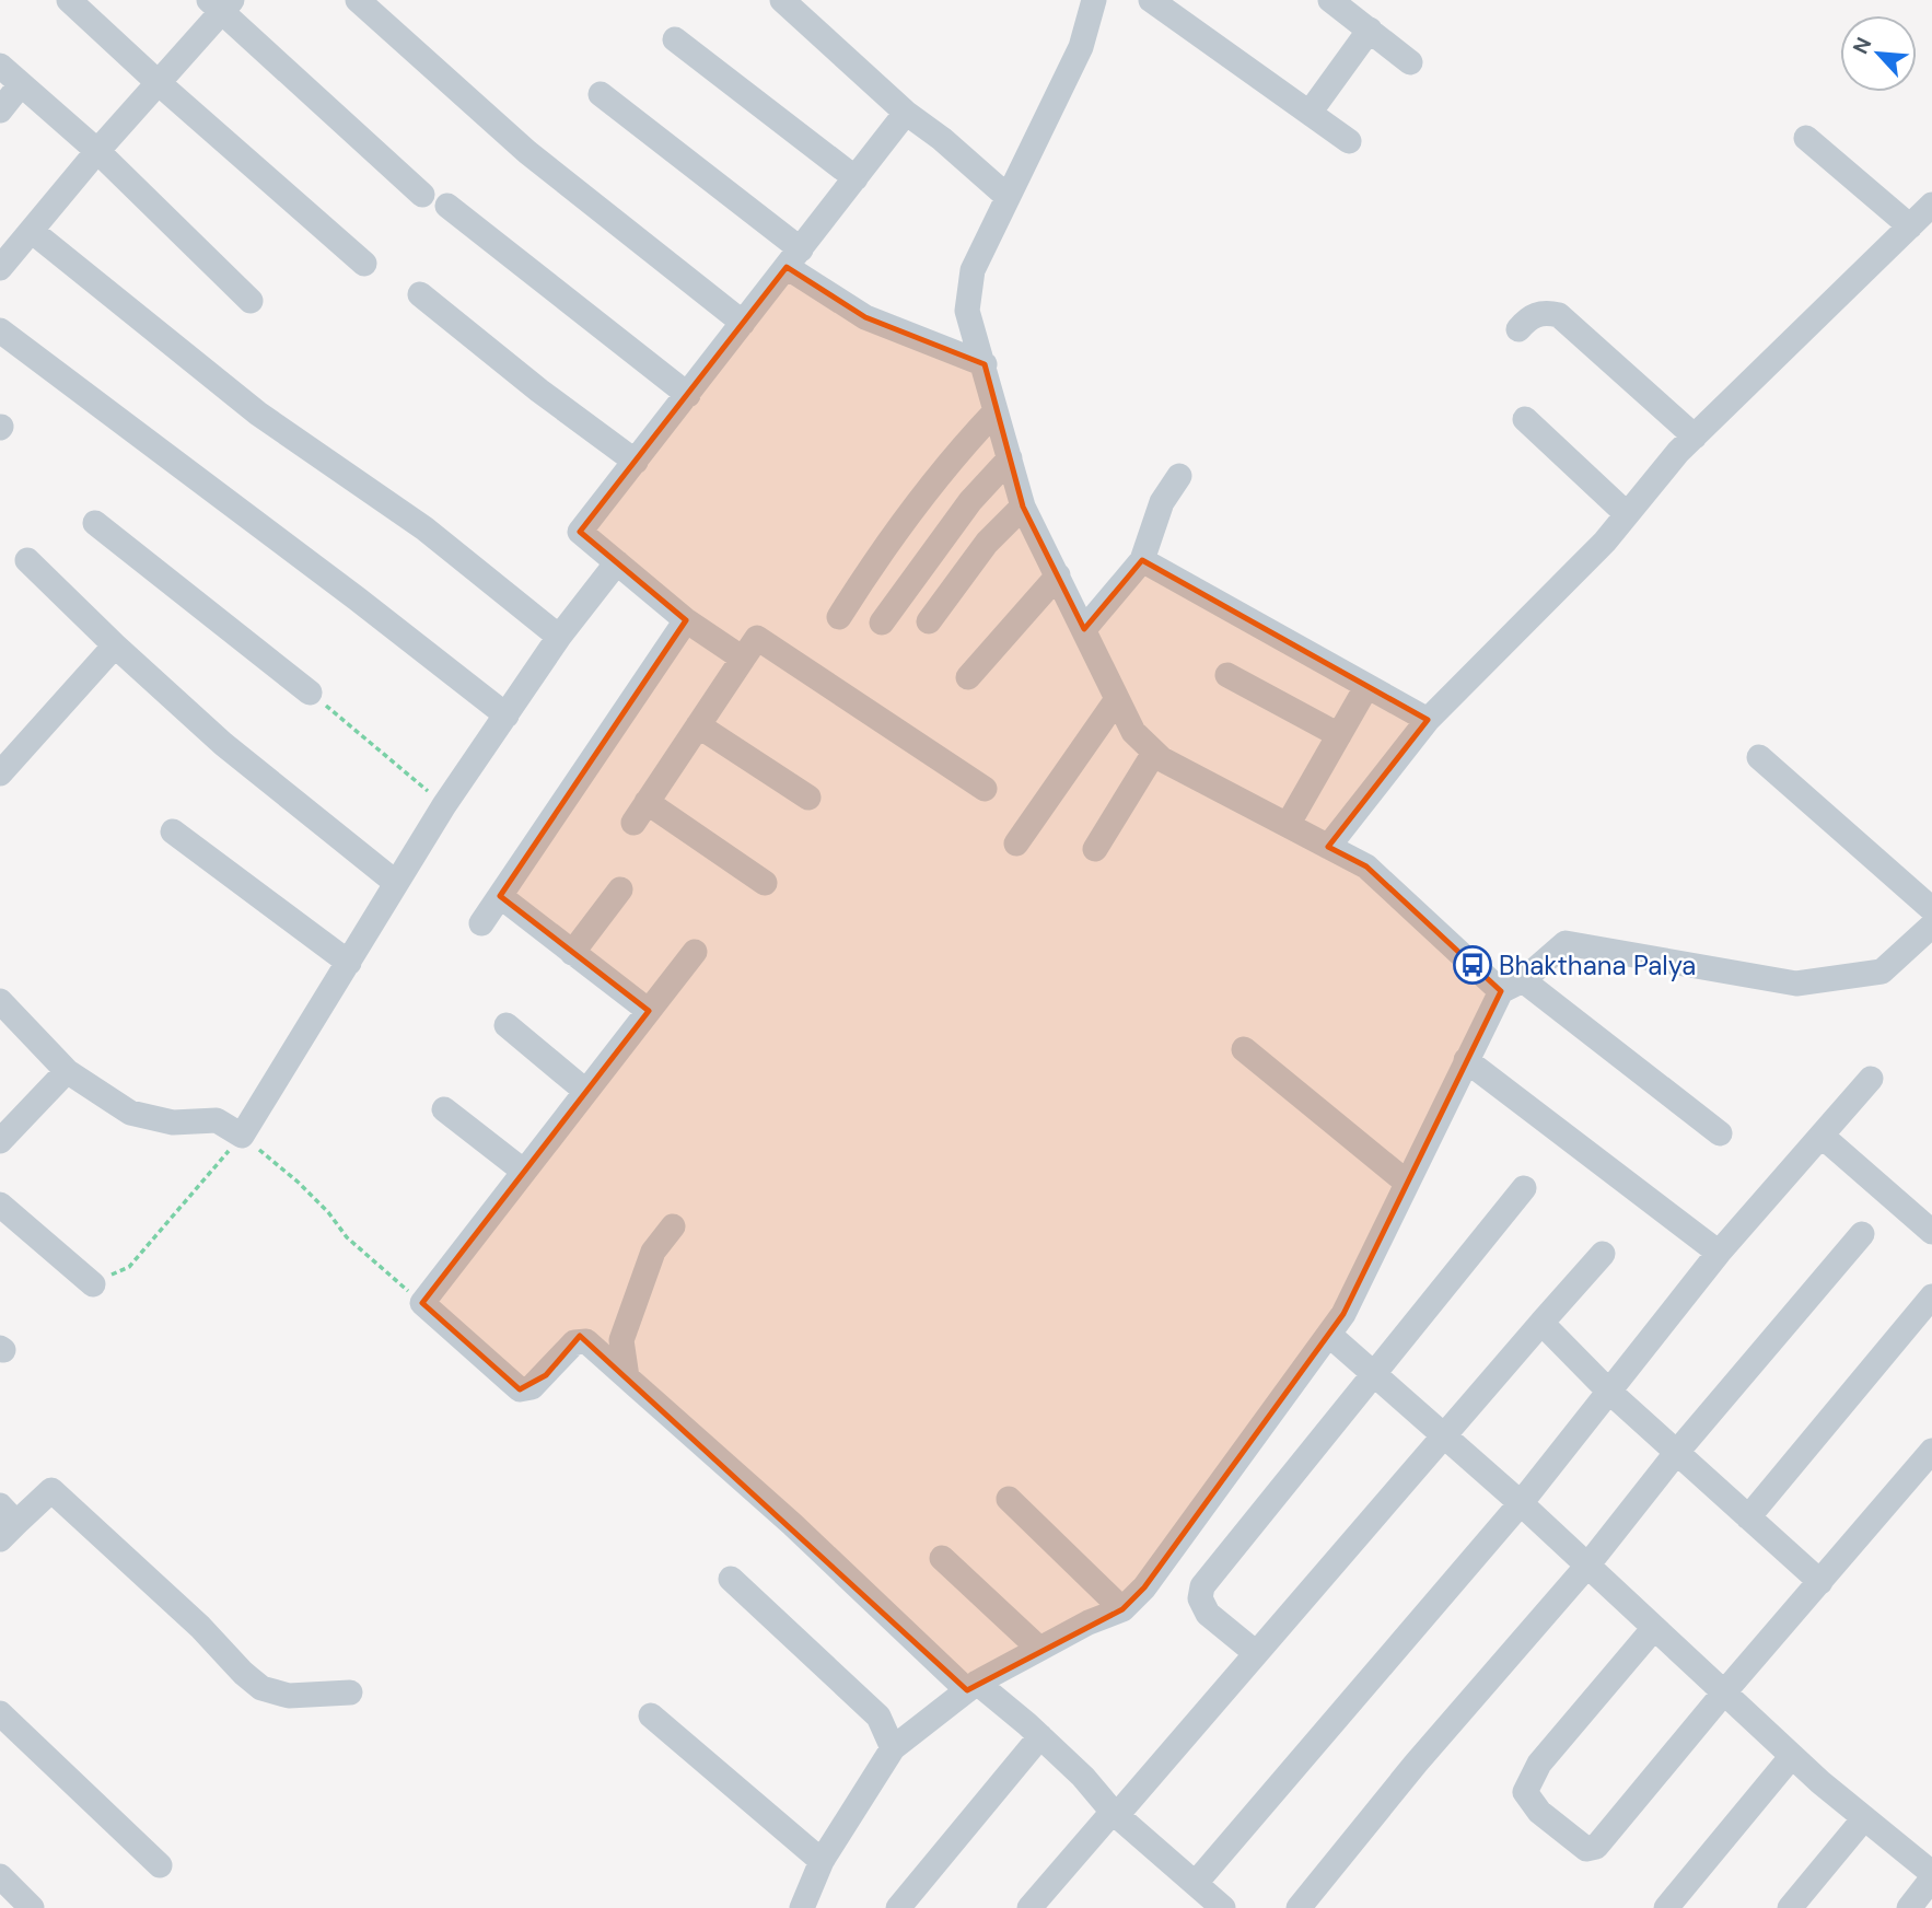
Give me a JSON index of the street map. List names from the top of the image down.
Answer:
{
  "places": {
    "bus stop": ["Bhakthana Palya"]
  },
  "north": "top left"
}
